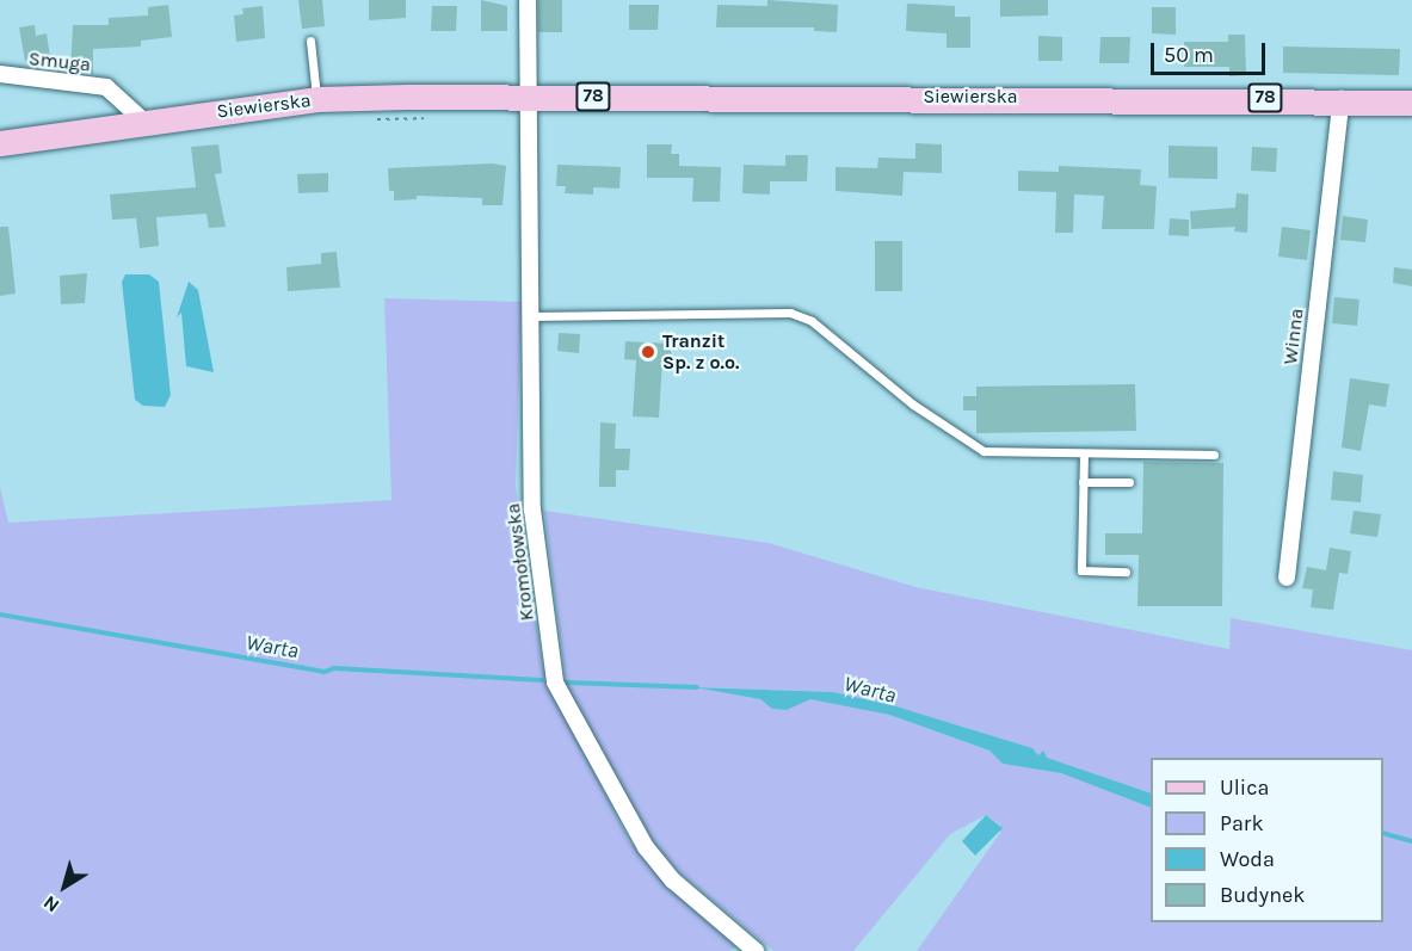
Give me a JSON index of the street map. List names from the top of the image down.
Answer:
{
  "streets": {
    "main road": ["78", "Siewierska"],
    "street": ["Smuga", "Winna", "Kromołowska"]
  },
  "crossings": [
    ["Smuga", "Siewierska"],
    ["Siewierska", "Winna"],
    ["Siewierska", "Kromołowska"]
  ],
  "water": ["Warta"],
  "places": ["Tranzit Sp. z o.o."],
  "legend": [
    "Ulica",
    "Park",
    "Woda",
    "Budynek"
  ],
  "scale_bar": "50 m",
  "north": "bottom left"
}
